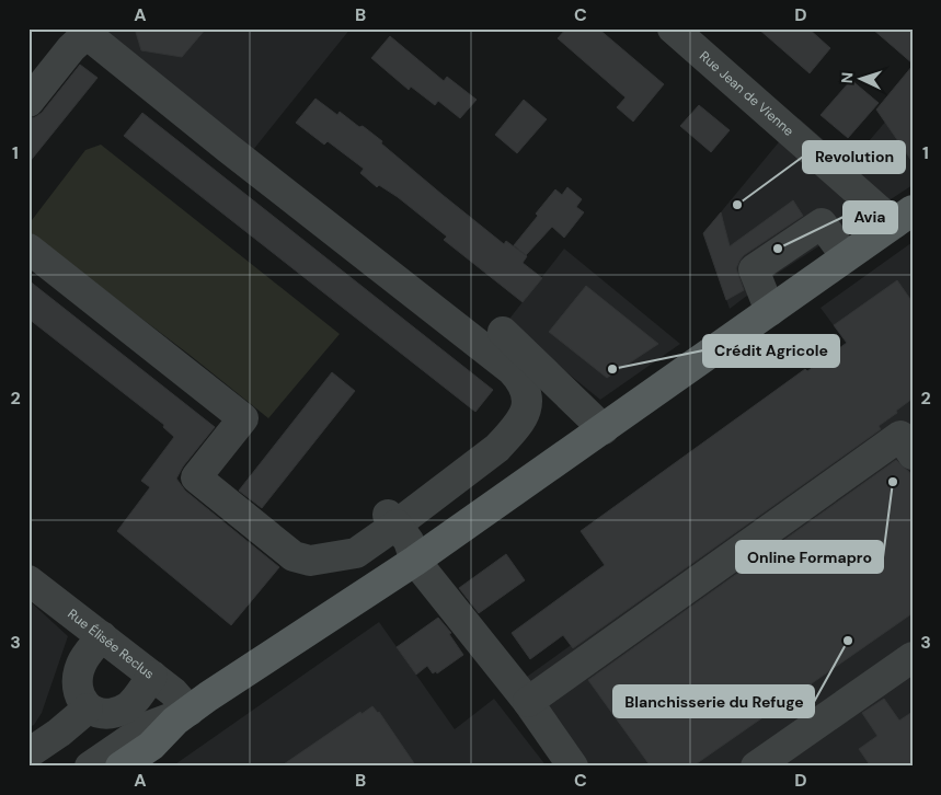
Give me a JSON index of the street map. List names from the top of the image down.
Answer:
{
  "streets": {
    "street": ["Rue Jean de Vienne", "Rue Élisée Reclus"]
  },
  "places": [
    "Revolution",
    "Avia",
    "Crédit Agricole",
    "Online Formapro",
    "Blanchisserie du Refuge"
  ],
  "north": "left",
  "grid": {
    "columns": [
      "A",
      "B",
      "C",
      "D"
    ],
    "rows": ["1", "2", "3"]
  }
}
